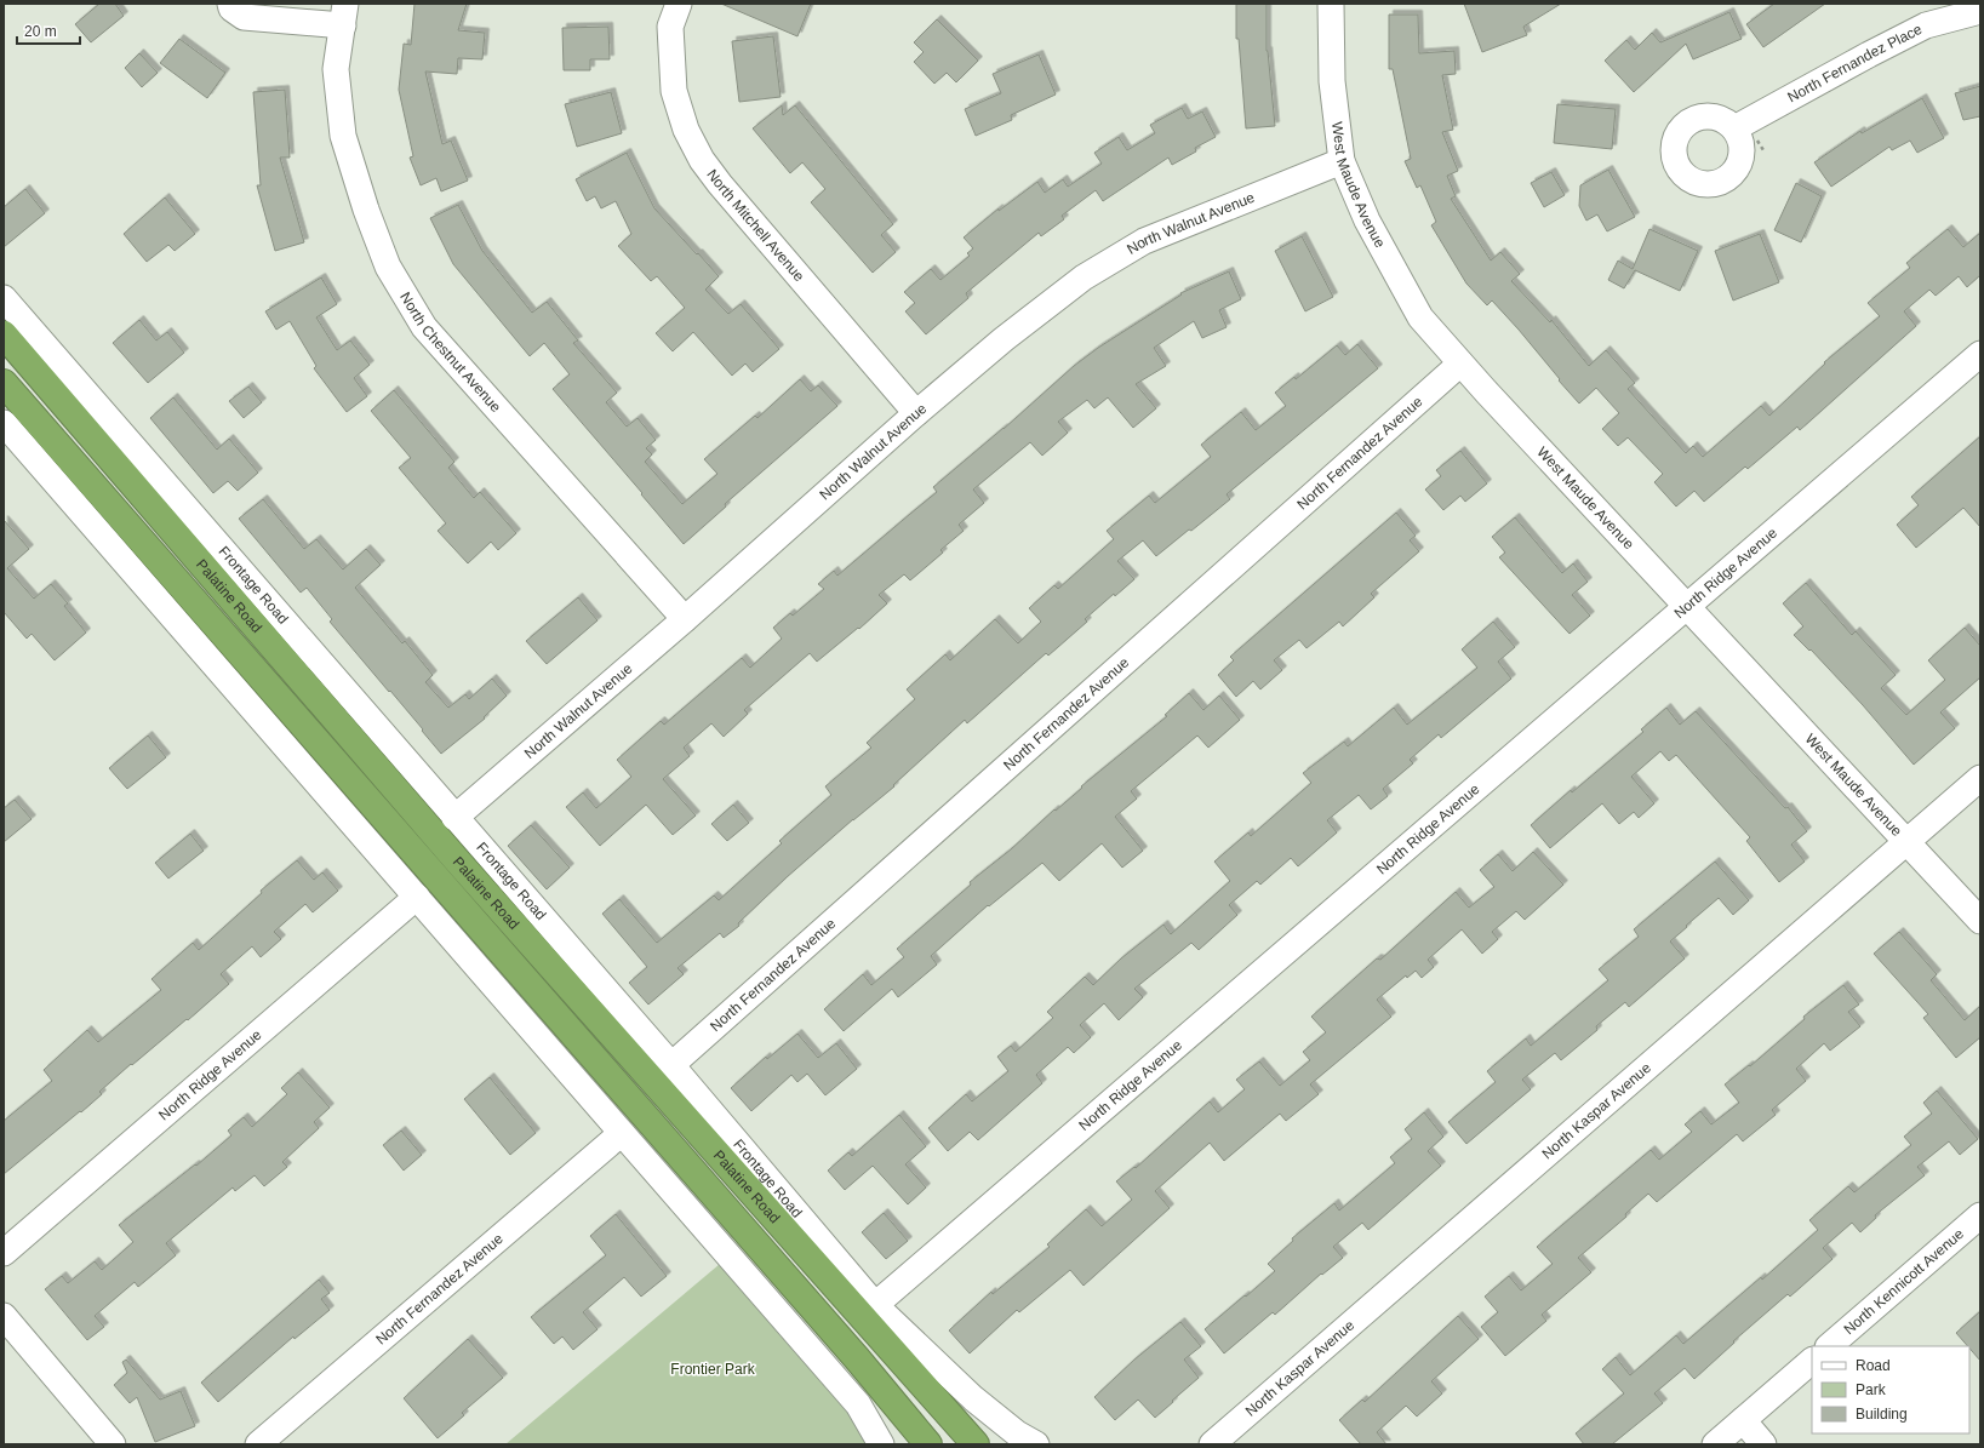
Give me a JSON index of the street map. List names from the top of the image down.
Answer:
{
  "streets": {
    "highway": ["Palatine Road"],
    "street": [
      "North Fernandez Place",
      "West Maude Avenue",
      "North Walnut Avenue",
      "North Mitchell Avenue",
      "North Chestnut Avenue",
      "North Fernandez Avenue",
      "North Ridge Avenue",
      "Frontage Road",
      "North Kaspar Avenue",
      "North Kennicott Avenue"
    ]
  },
  "crossings": [
    ["West Maude Avenue", "North Walnut Avenue"],
    ["West Maude Avenue", "North Fernandez Avenue"],
    ["West Maude Avenue", "North Ridge Avenue"],
    ["West Maude Avenue", "North Kaspar Avenue"],
    ["North Walnut Avenue", "North Mitchell Avenue"],
    ["North Walnut Avenue", "North Chestnut Avenue"],
    ["North Walnut Avenue", "Frontage Road"],
    ["North Fernandez Avenue", "Frontage Road"],
    ["North Ridge Avenue", "Frontage Road"]
  ],
  "parks": ["Frontier Park"],
  "legend": ["Road", "Park", "Building"],
  "scale_bar": "20 m"
}
